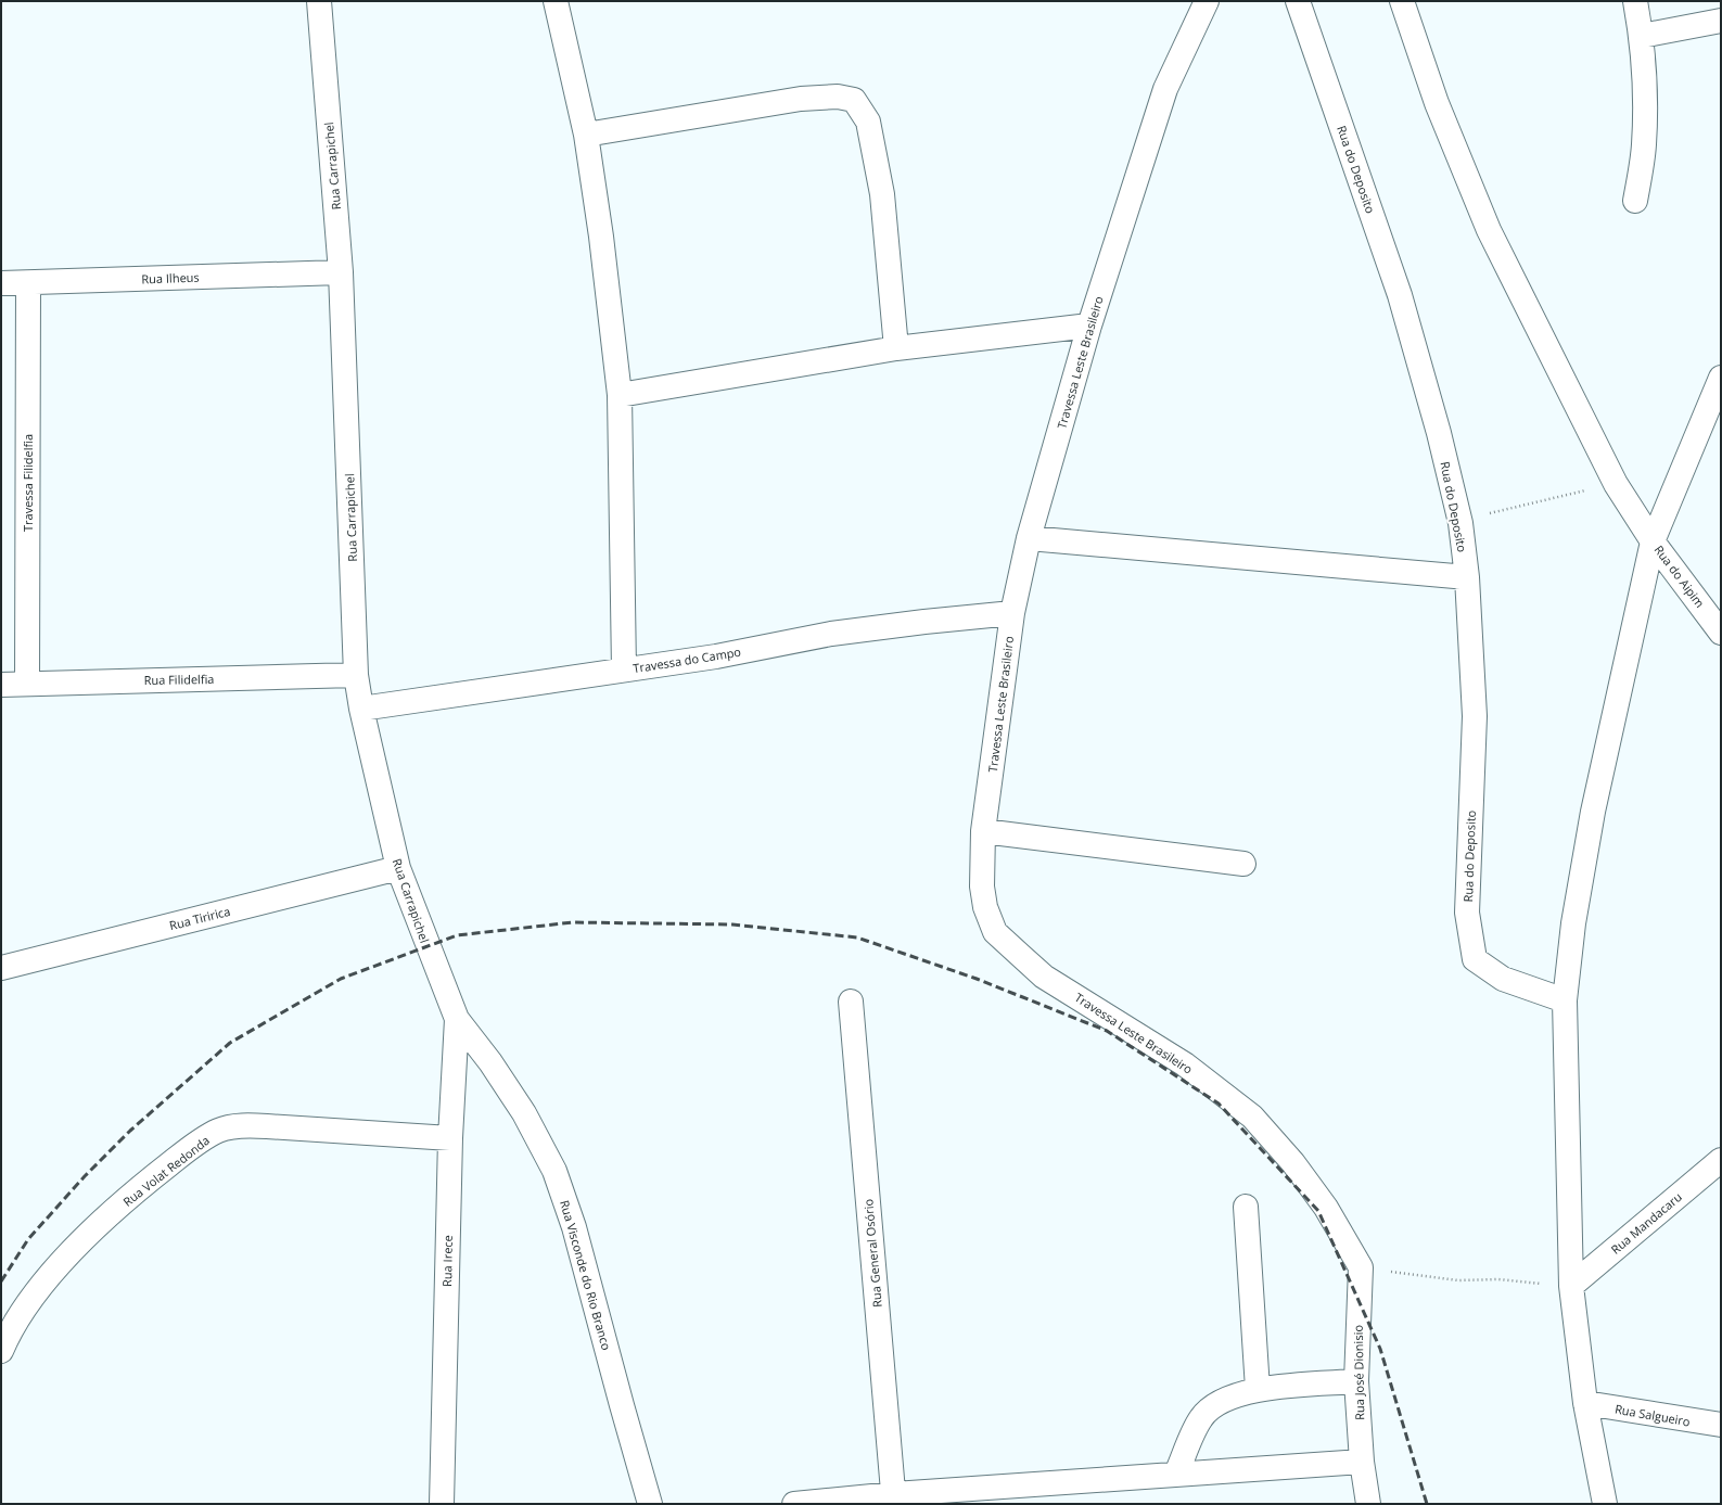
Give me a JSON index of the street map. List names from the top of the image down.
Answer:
{
  "streets": {
    "street": [
      "Rua Carrapichel",
      "Rua do Deposito",
      "Rua Ilheus",
      "Travessa Leste Brasileiro",
      "Travessa Filidelfia",
      "Rua do Aipim",
      "Travessa do Campo",
      "Rua Filidelfia",
      "Rua Tiririca",
      "Rua Volat Redonda",
      "Rua Mandacaru",
      "Rua General Osório",
      "Rua Irece",
      "Rua Visconde do Rio Branco",
      "Rua José Dionisio",
      "Rua Salgueiro"
    ]
  },
  "crossings": [
    ["Rua Carrapichel", "Rua Ilheus"],
    ["Rua Carrapichel", "Travessa do Campo"],
    ["Rua Carrapichel", "Rua Filidelfia"],
    ["Rua Carrapichel", "Rua Tiririca"],
    ["Rua Carrapichel", "Rua Irece"],
    ["Rua Carrapichel", "Rua Visconde do Rio Branco"],
    ["Rua Ilheus", "Travessa Filidelfia"],
    ["Travessa Leste Brasileiro", "Travessa do Campo"],
    ["Travessa Leste Brasileiro", "Rua José Dionisio"],
    ["Travessa Filidelfia", "Rua Filidelfia"],
    ["Rua Volat Redonda", "Rua Irece"],
    ["Rua Irece", "Rua Visconde do Rio Branco"]
  ]
}
